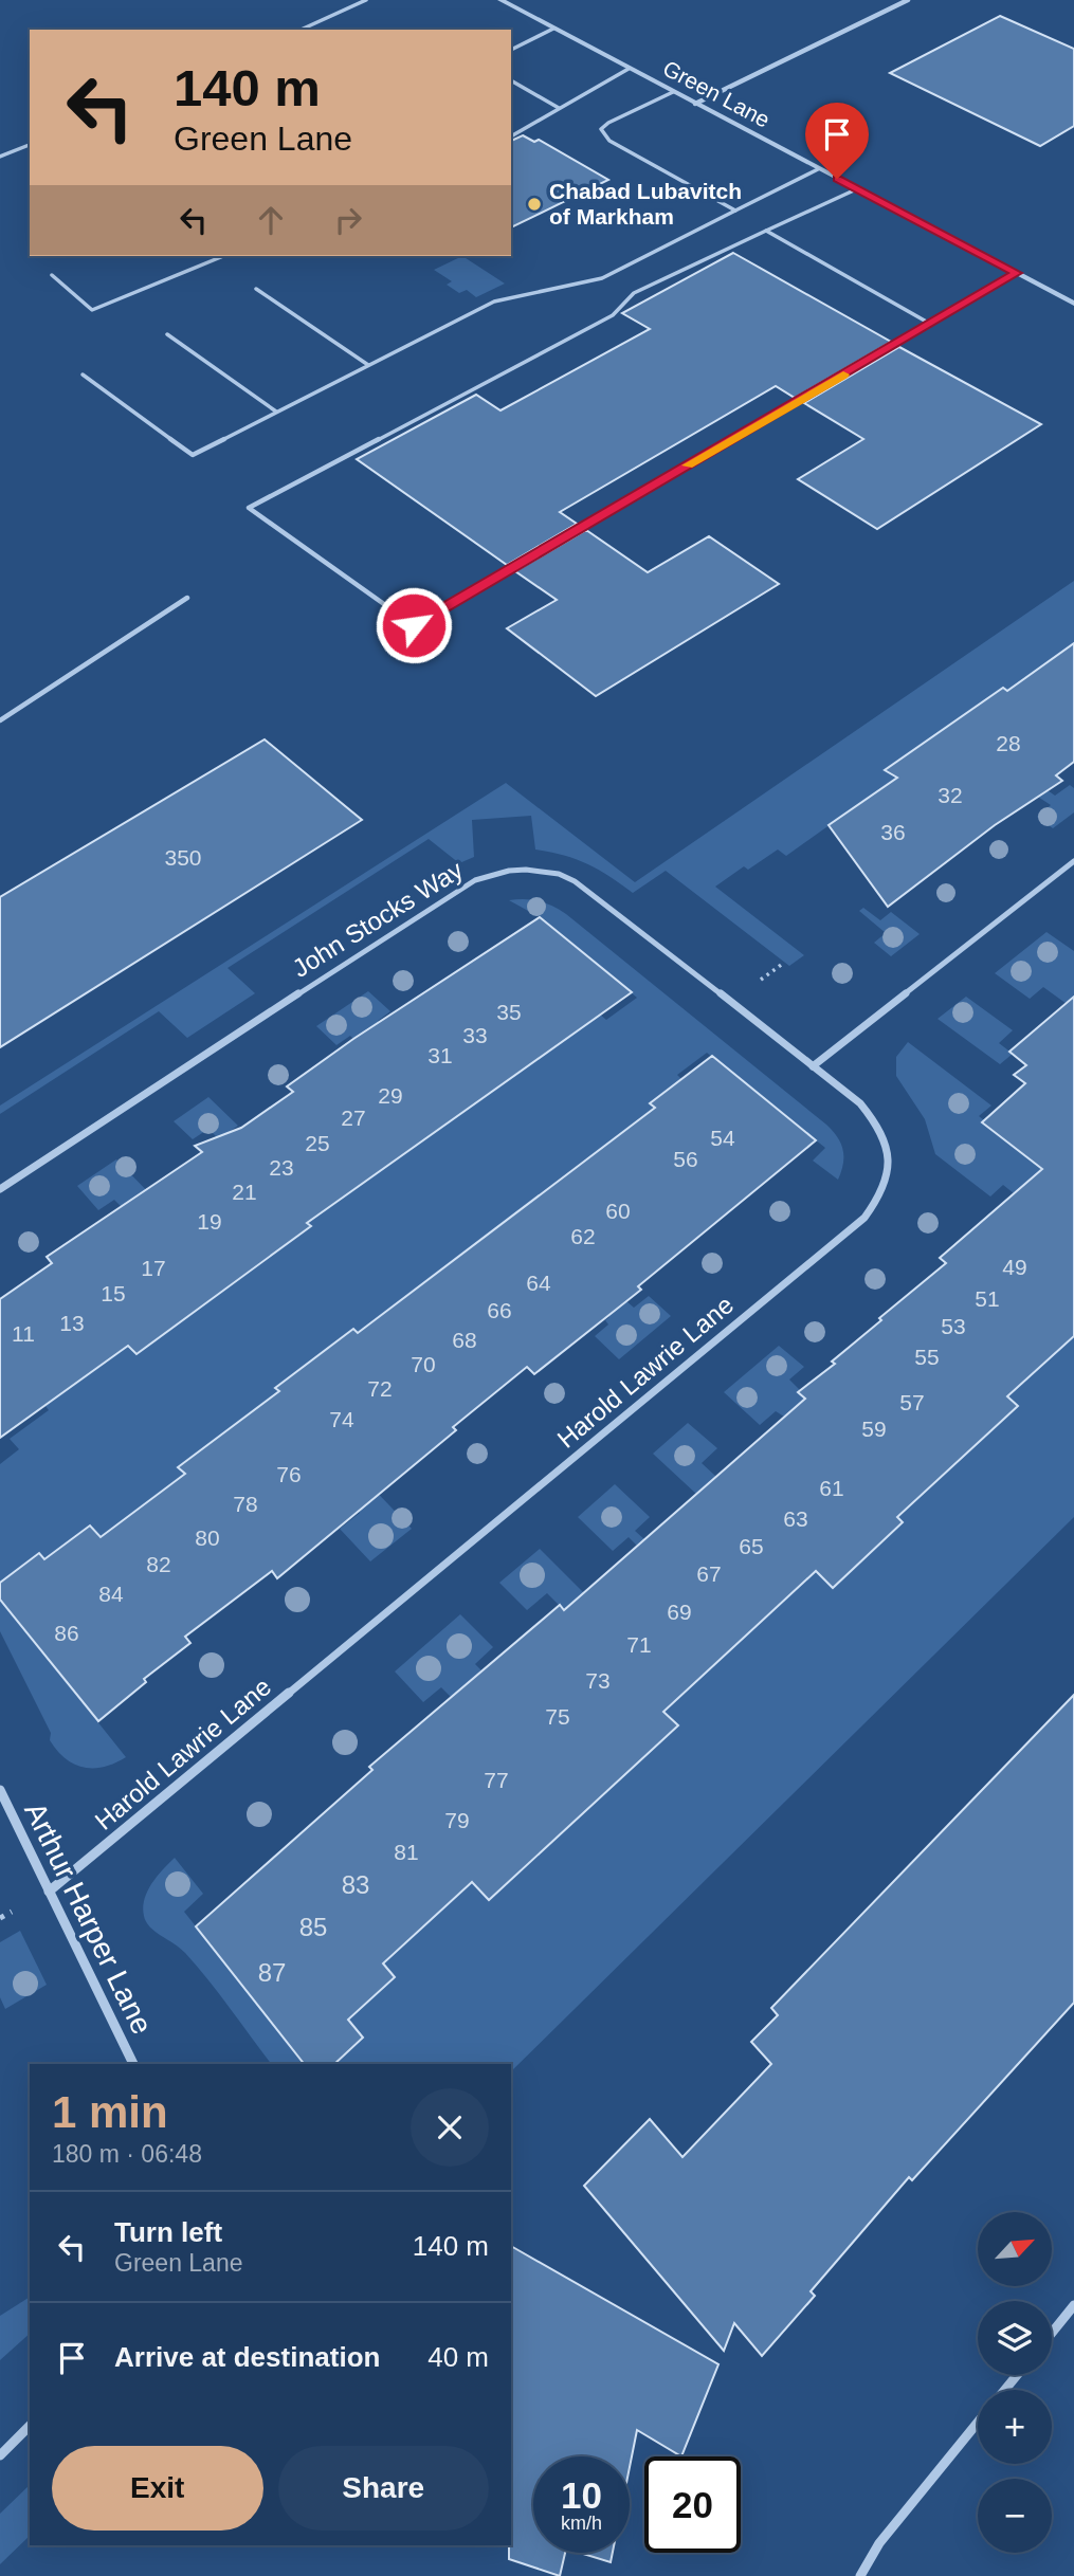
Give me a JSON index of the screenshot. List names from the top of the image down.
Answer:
{
  "streets": {
    "street": [
      "Green Lane",
      "John Stocks Way",
      "Harold Lawrie Lane",
      "Arthur Harper Lane"
    ]
  },
  "crossings": [
    ["John Stocks Way", "Harold Lawrie Lane"],
    ["Harold Lawrie Lane", "Arthur Harper Lane"]
  ],
  "places": ["Chabad Lubavitch of Markham"],
  "house_numbers": [
    "28",
    "32",
    "36",
    "350",
    "35",
    "33",
    "31",
    "29",
    "27",
    "54",
    "25",
    "56",
    "23",
    "21",
    "60",
    "19",
    "62",
    "49",
    "17",
    "64",
    "15",
    "51",
    "66",
    "13",
    "53",
    "11",
    "68",
    "55",
    "70",
    "72",
    "57",
    "74",
    "59",
    "76",
    "61",
    "78",
    "63",
    "80",
    "65",
    "82",
    "67",
    "84",
    "69",
    "86",
    "71",
    "73",
    "75",
    "77",
    "79",
    "81",
    "83",
    "85",
    "87"
  ],
  "north": "top right",
  "page": {
    "turn": ["140 m", "Green Lane"],
    "heading": ["1 min", "180 m · 06:48"],
    "list": [
      {
        "name": "Turn left",
        "note": "Green Lane",
        "value": "140 m"
      },
      {
        "name": "Arrive at destination",
        "value": "40 m"
      }
    ],
    "map_buttons": ["+", "−"],
    "buttons": ["Exit", "Share"],
    "speed": "10 km/h",
    "limit": "20"
  }
}
